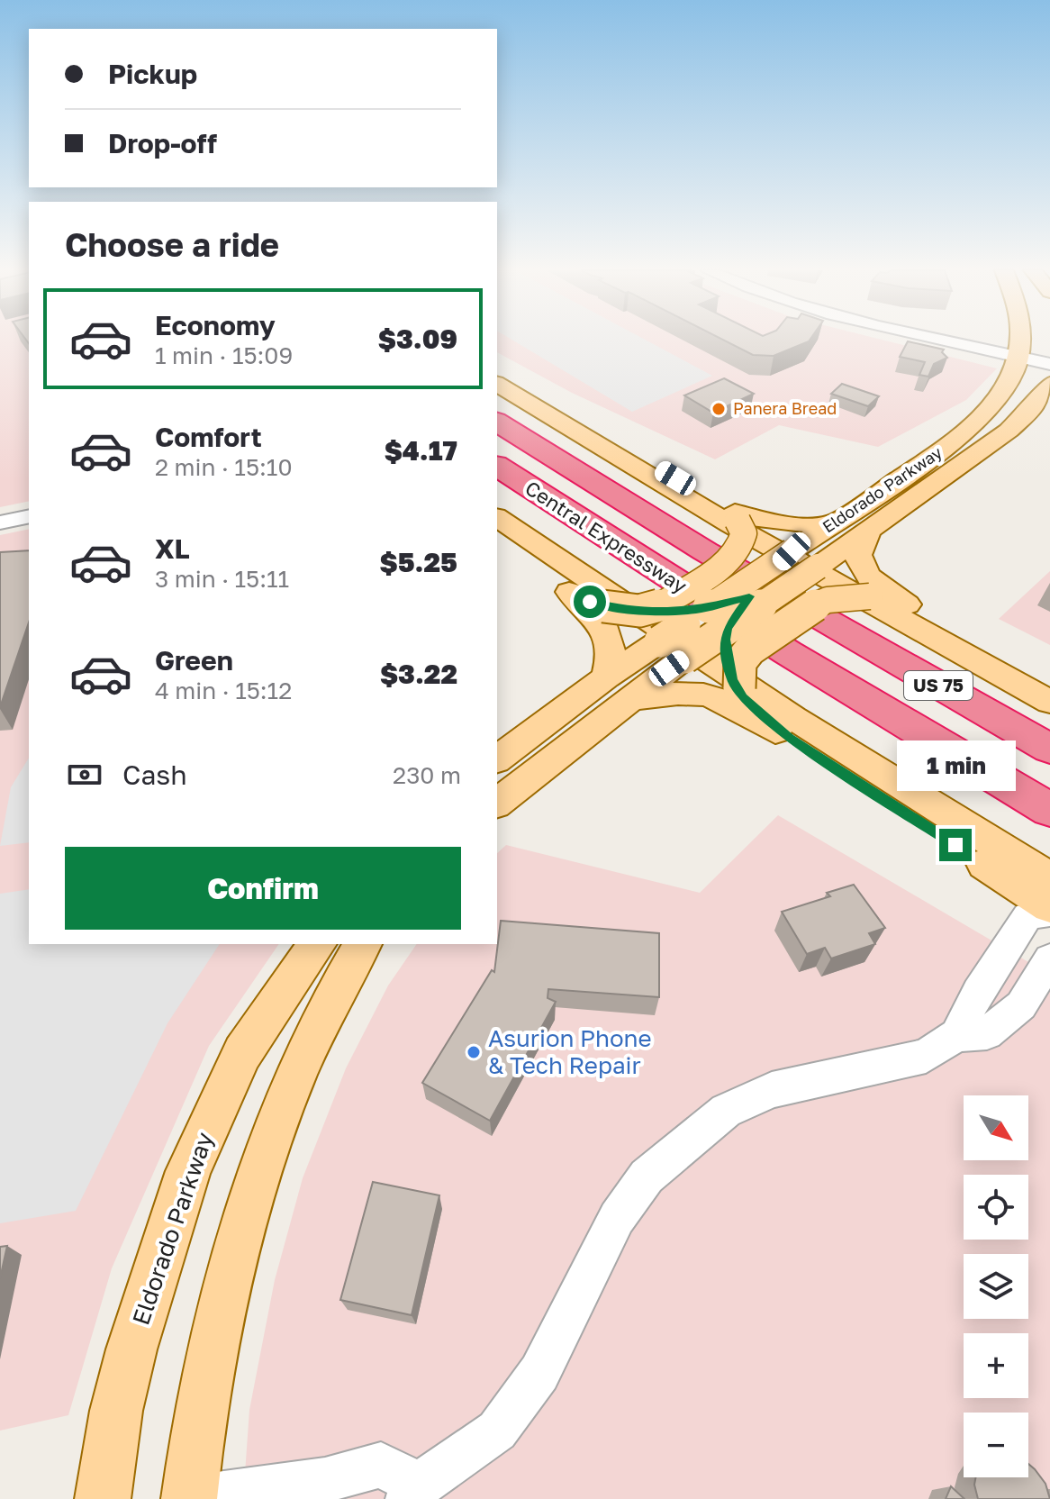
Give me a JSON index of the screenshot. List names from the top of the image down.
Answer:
{
  "streets": {
    "highway": ["Central Expressway", "US 75"],
    "main road": ["Eldorado Parkway"]
  },
  "places": ["Panera Bread", "Asurion Phone & Tech Repair"],
  "north": "bottom right",
  "page": {
    "banner": ["Pickup", "Drop-off"],
    "heading": "Choose a ride",
    "list": [
      {
        "name": "Economy",
        "note": "1 min · 15:09",
        "value": "$3.09"
      },
      {
        "name": "Comfort",
        "note": "2 min · 15:10",
        "value": "$4.17"
      },
      {
        "name": "XL",
        "note": "3 min · 15:11",
        "value": "$5.25"
      },
      {
        "name": "Green",
        "note": "4 min · 15:12",
        "value": "$3.22"
      }
    ],
    "pay": ["Cash", "230 m"],
    "bubble": "1 min",
    "buttons": "Confirm",
    "map_buttons": ["+", "−"]
  }
}
